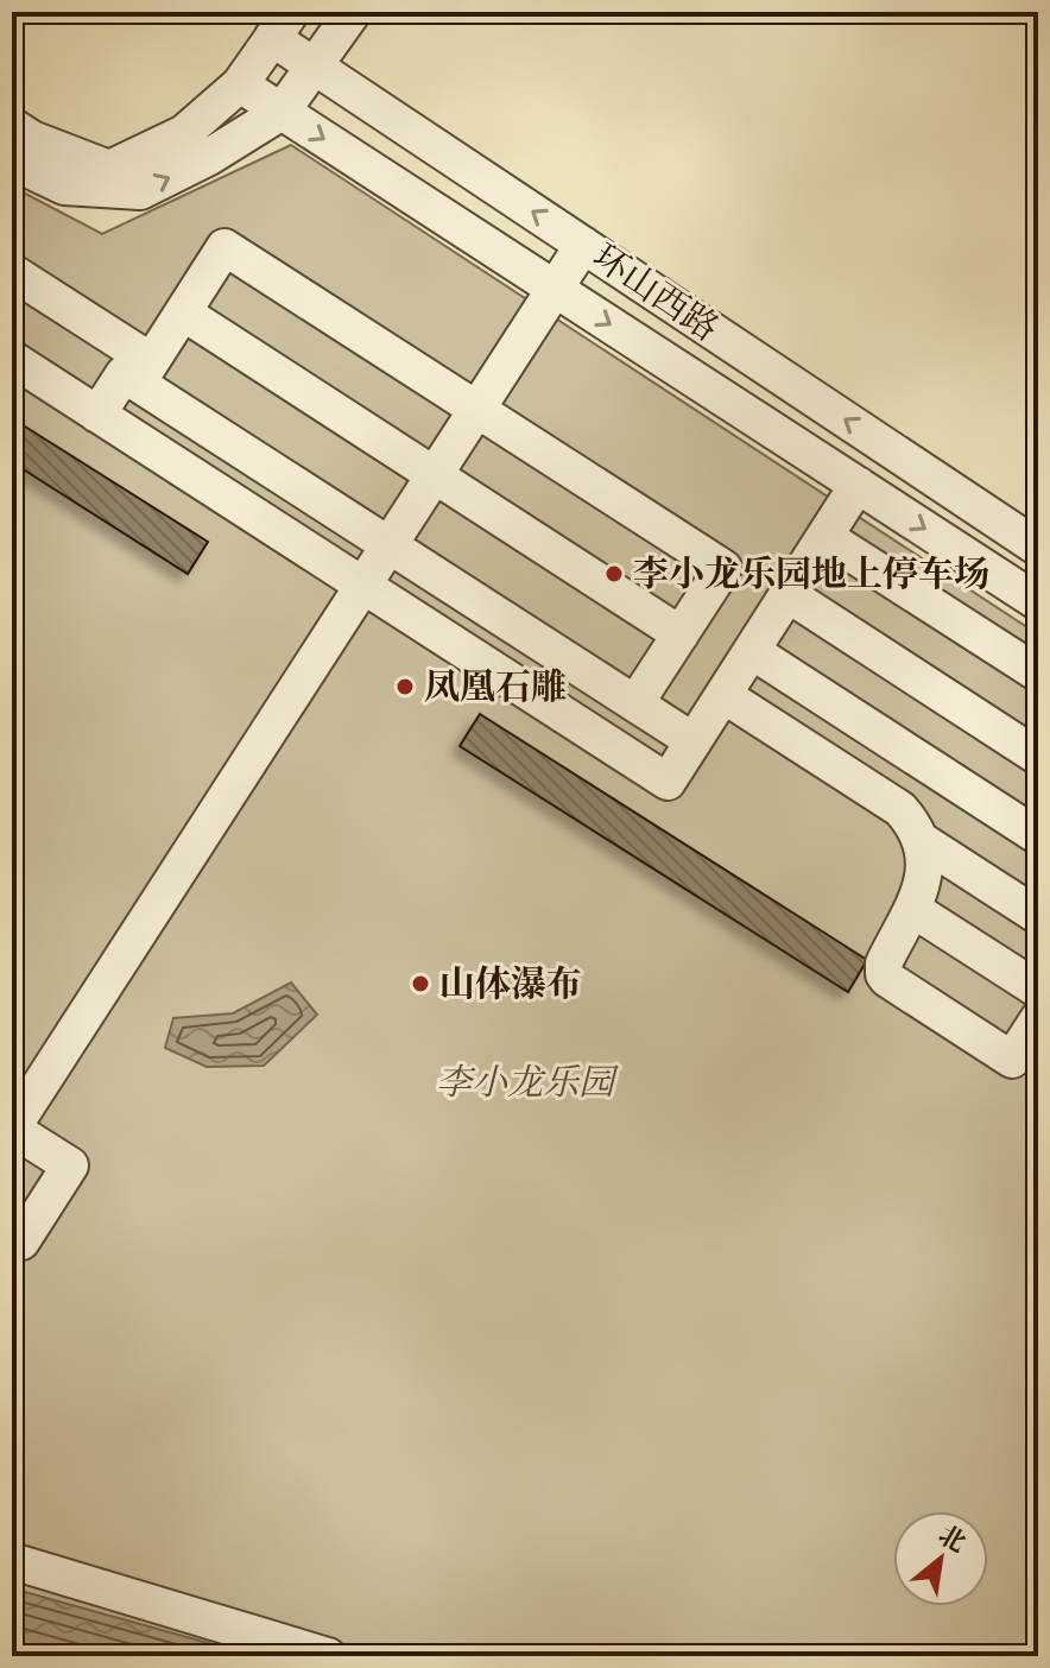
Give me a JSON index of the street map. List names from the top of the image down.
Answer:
{
  "streets": {
    "street": ["环山西路"]
  },
  "parks": ["李小龙乐园"],
  "places": ["李小龙乐园地上停车场", "凤凰石雕", "山体瀑布"],
  "north": "top right"
}
